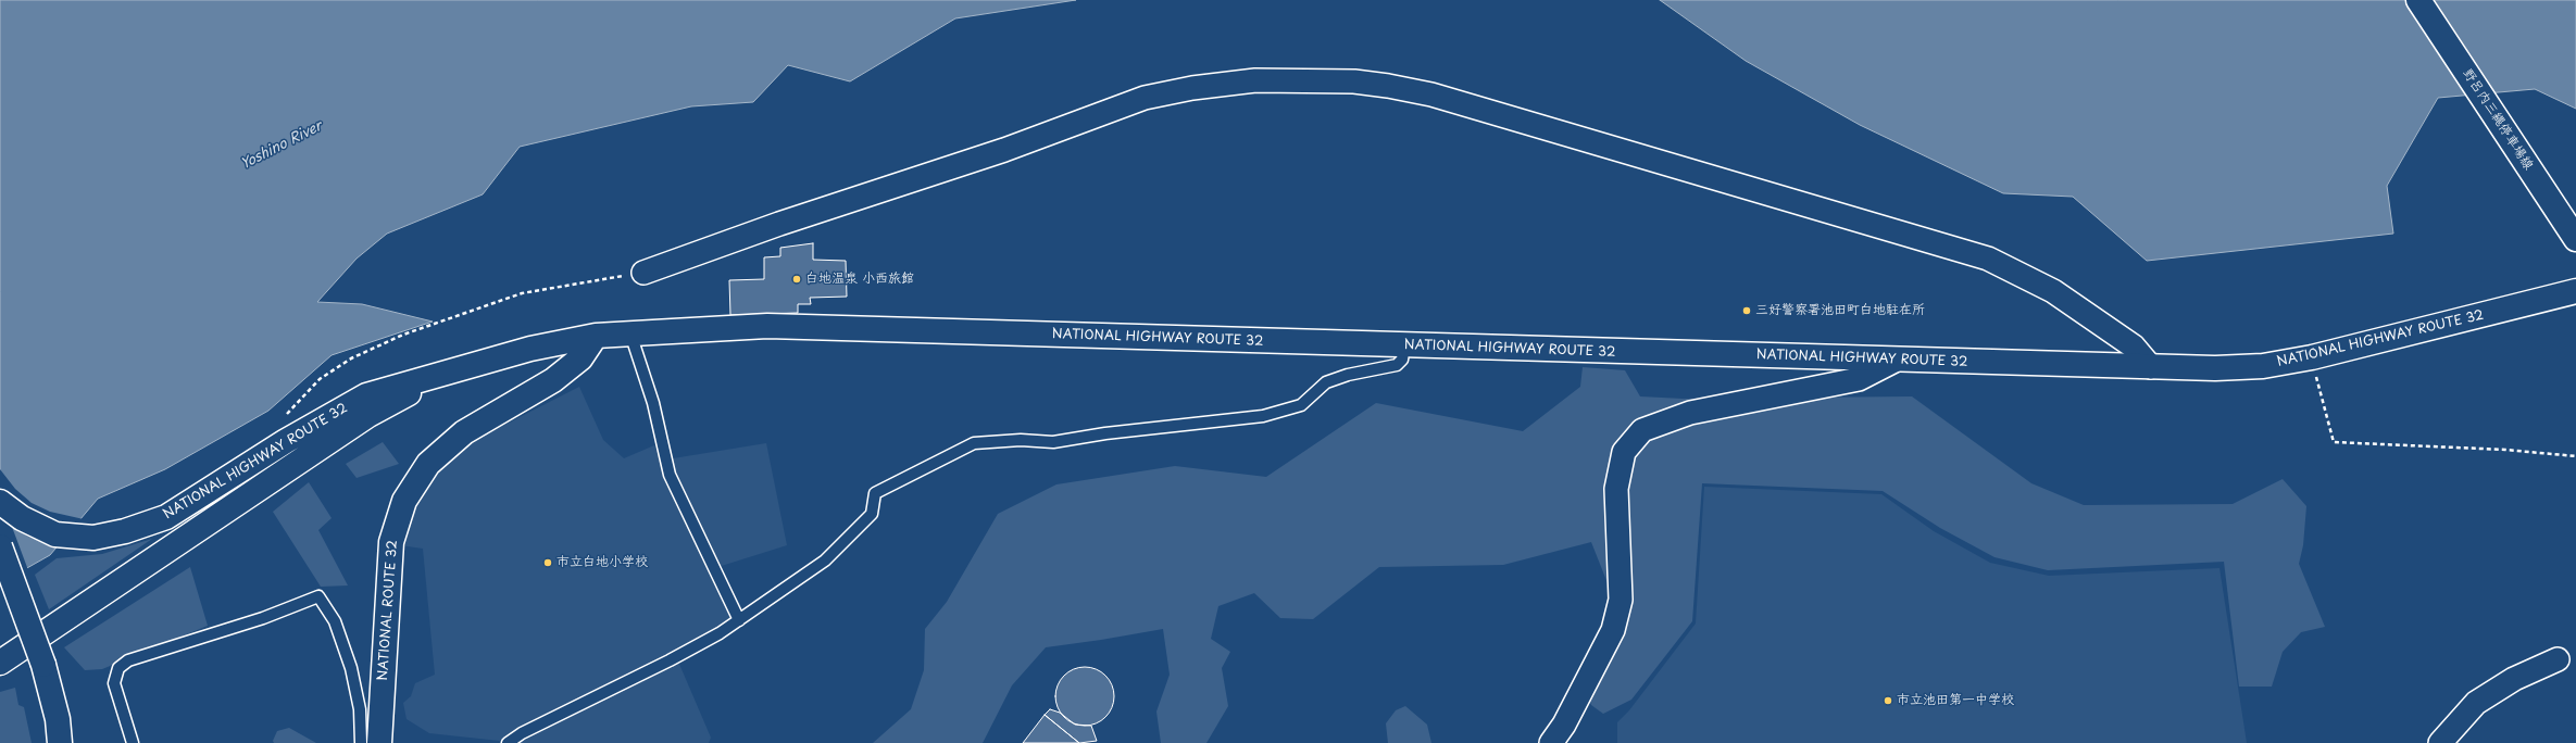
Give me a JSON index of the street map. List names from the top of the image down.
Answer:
{
  "streets": {
    "main road": ["野呂内三縄停車場線", "NATIONAL HIGHWAY ROUTE 32", "NATIONAL ROUTE 32"]
  },
  "crossings": [
    ["NATIONAL HIGHWAY ROUTE 32", "NATIONAL ROUTE 32"]
  ],
  "water": ["Yoshino River"],
  "places": [
    "白地温泉 小西旅館",
    "三好警察署池田町白地駐在所",
    "市立白地小学校",
    "市立池田第一中学校"
  ]
}
